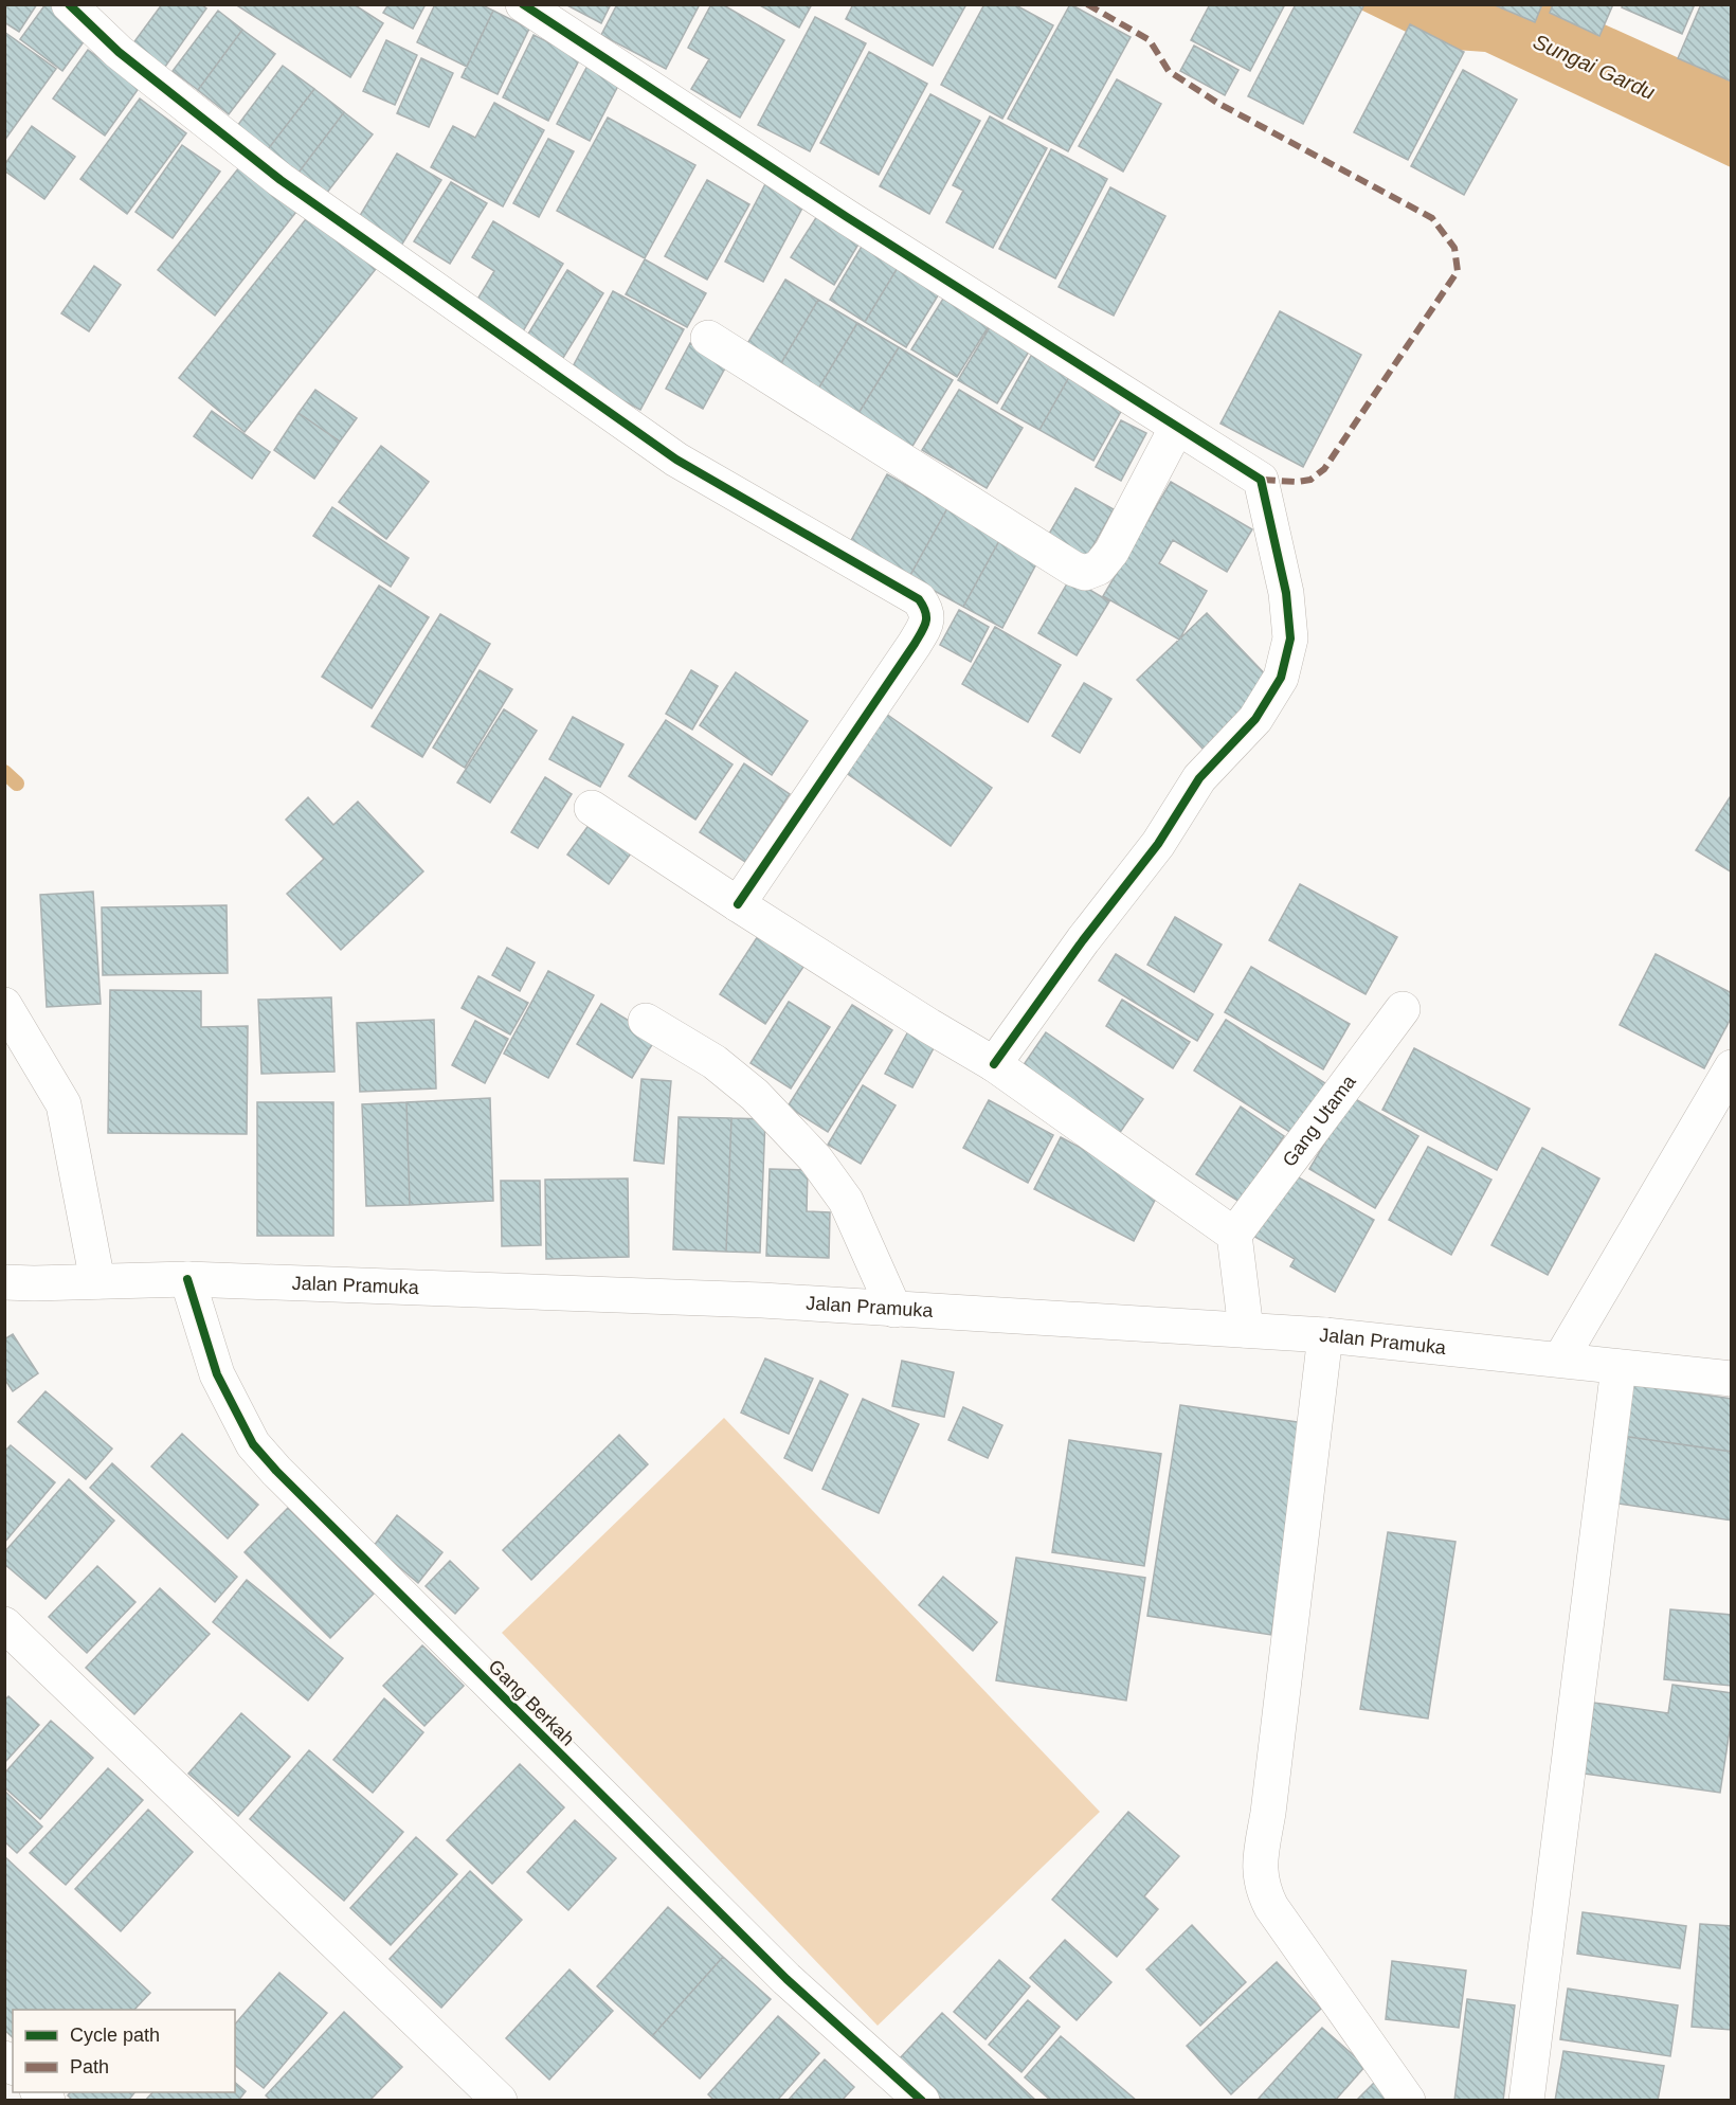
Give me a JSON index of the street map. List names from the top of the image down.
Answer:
{
  "streets": {
    "street": ["Gang Utama", "Jalan Pramuka", "Gang Berkah"]
  },
  "crossings": [
    ["Jalan Pramuka", "Gang Berkah"]
  ],
  "water": ["Sungai Gardu"],
  "legend": ["Cycle path", "Path"]
}
